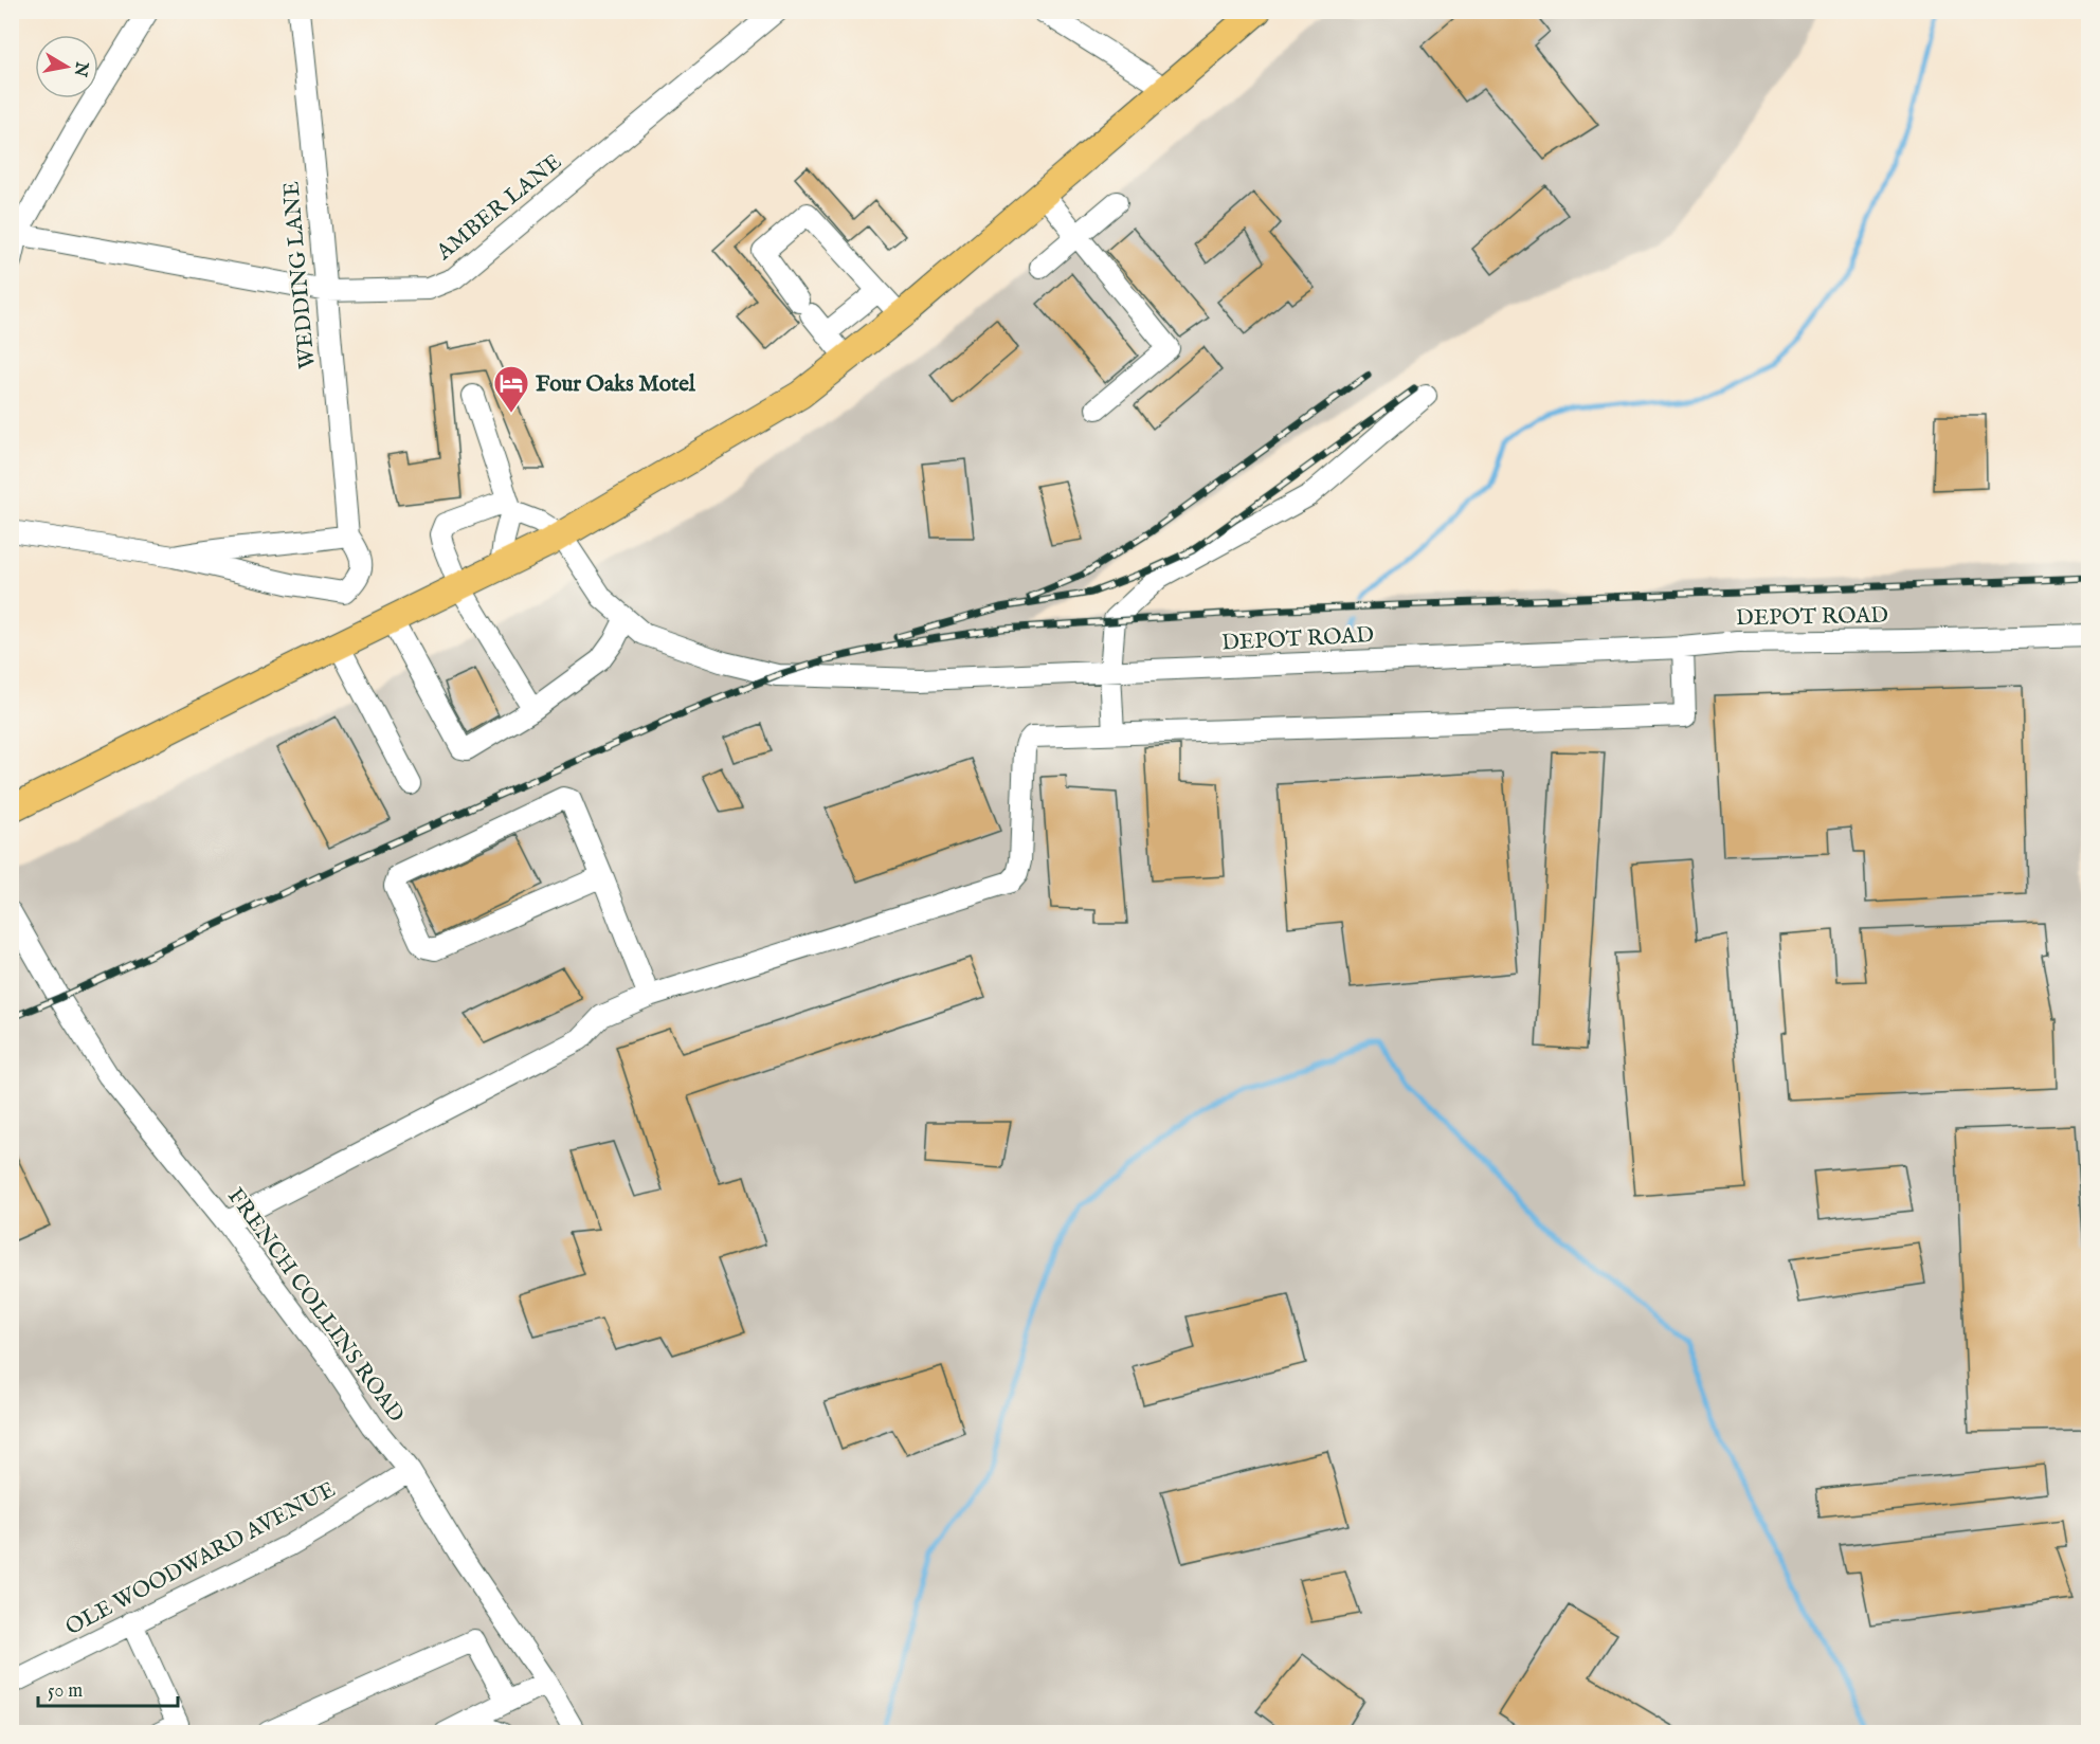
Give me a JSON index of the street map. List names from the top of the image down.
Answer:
{
  "streets": {
    "street": [
      "AMBER LANE",
      "WEDDING LANE",
      "DEPOT ROAD",
      "FRENCH COLLINS ROAD",
      "OLE WOODWARD AVENUE"
    ]
  },
  "crossings": [
    ["AMBER LANE", "WEDDING LANE"],
    ["FRENCH COLLINS ROAD", "OLE WOODWARD AVENUE"]
  ],
  "places": {
    "hotel": ["Four Oaks Motel"]
  },
  "scale_bar": "50 m",
  "north": "right"
}
